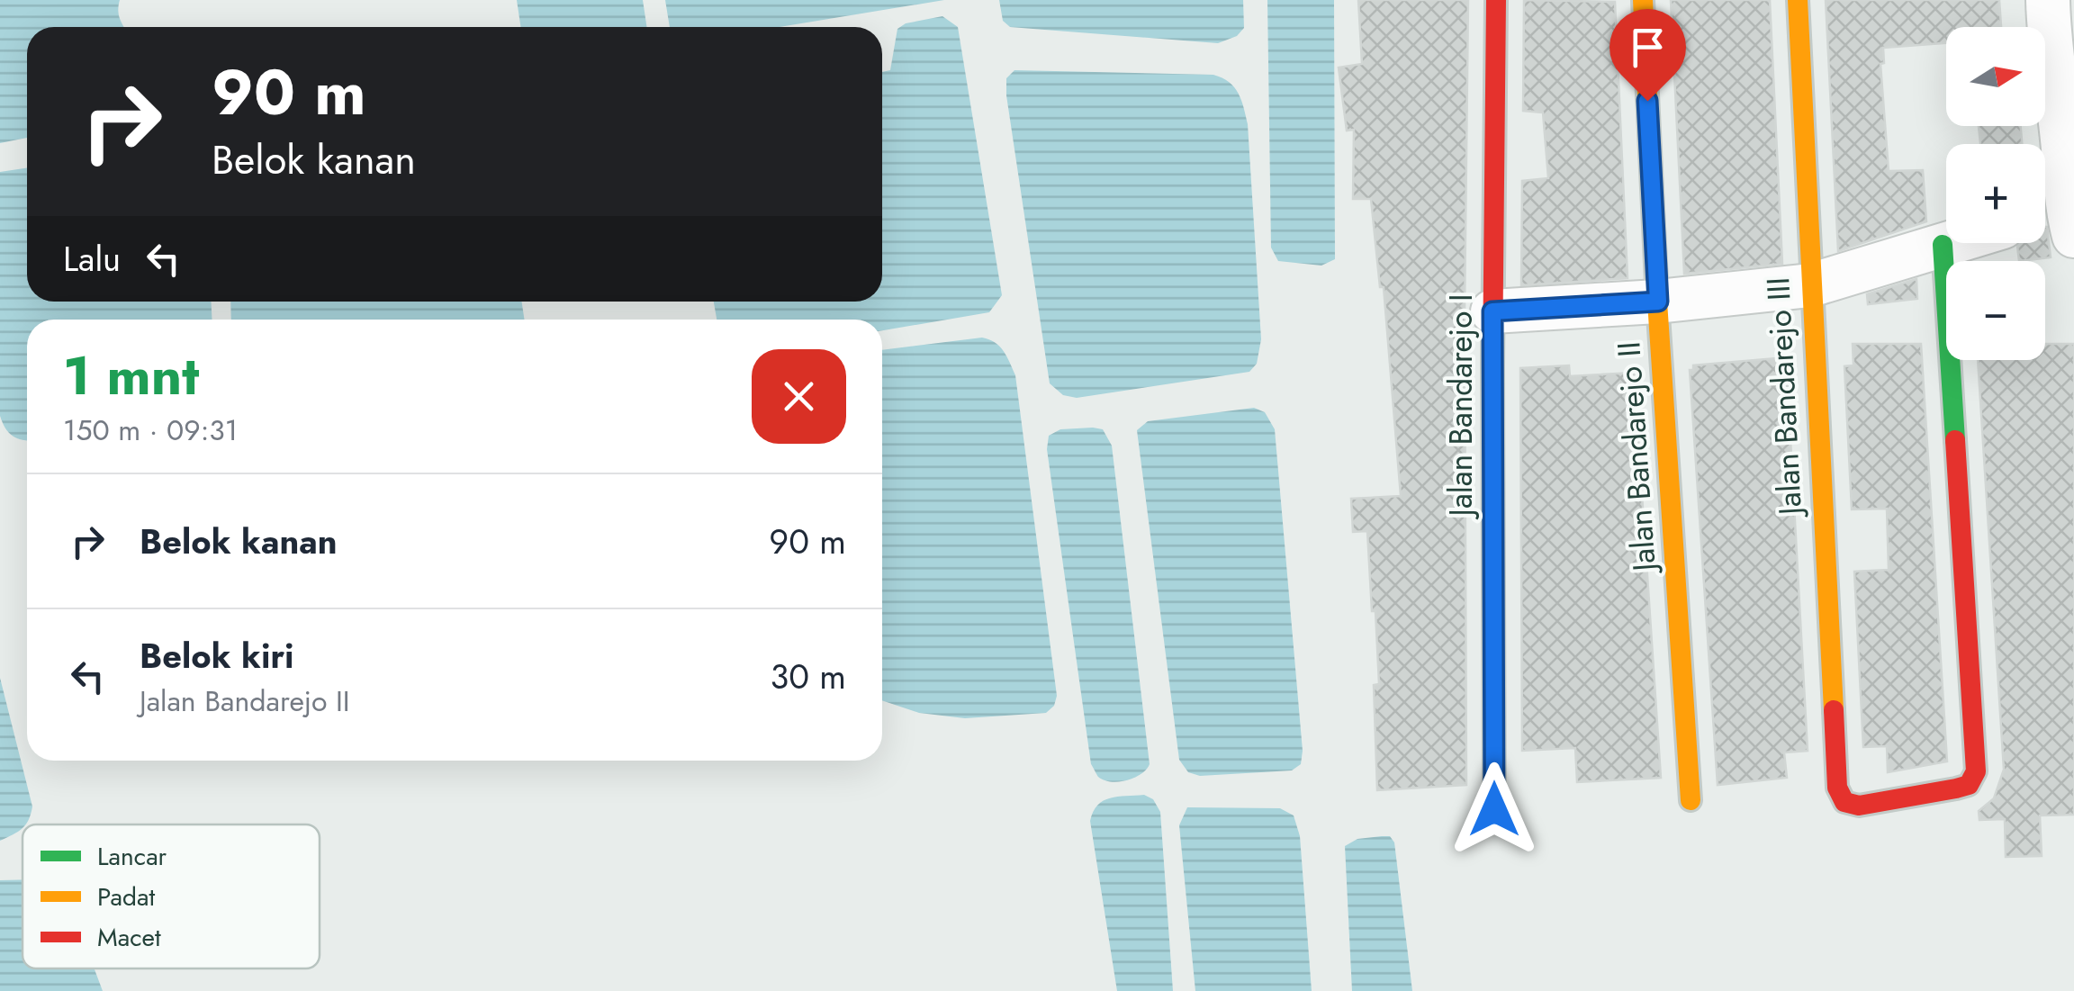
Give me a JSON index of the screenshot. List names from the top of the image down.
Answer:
{
  "streets": {
    "street": ["Jalan Bandarejo III", "Jalan Bandarejo I", "Jalan Bandarejo II"]
  },
  "legend": ["Lancar", "Padat", "Macet"],
  "north": "right",
  "page": {
    "map_buttons": ["+", "−"],
    "turn": ["90 m", "Belok kanan"],
    "then": "Lalu",
    "heading": ["1 mnt", "150 m · 09:31"],
    "list": [
      {
        "name": "Belok kanan",
        "value": "90 m"
      },
      {
        "name": "Belok kiri",
        "note": "Jalan Bandarejo II",
        "value": "30 m"
      }
    ]
  }
}
